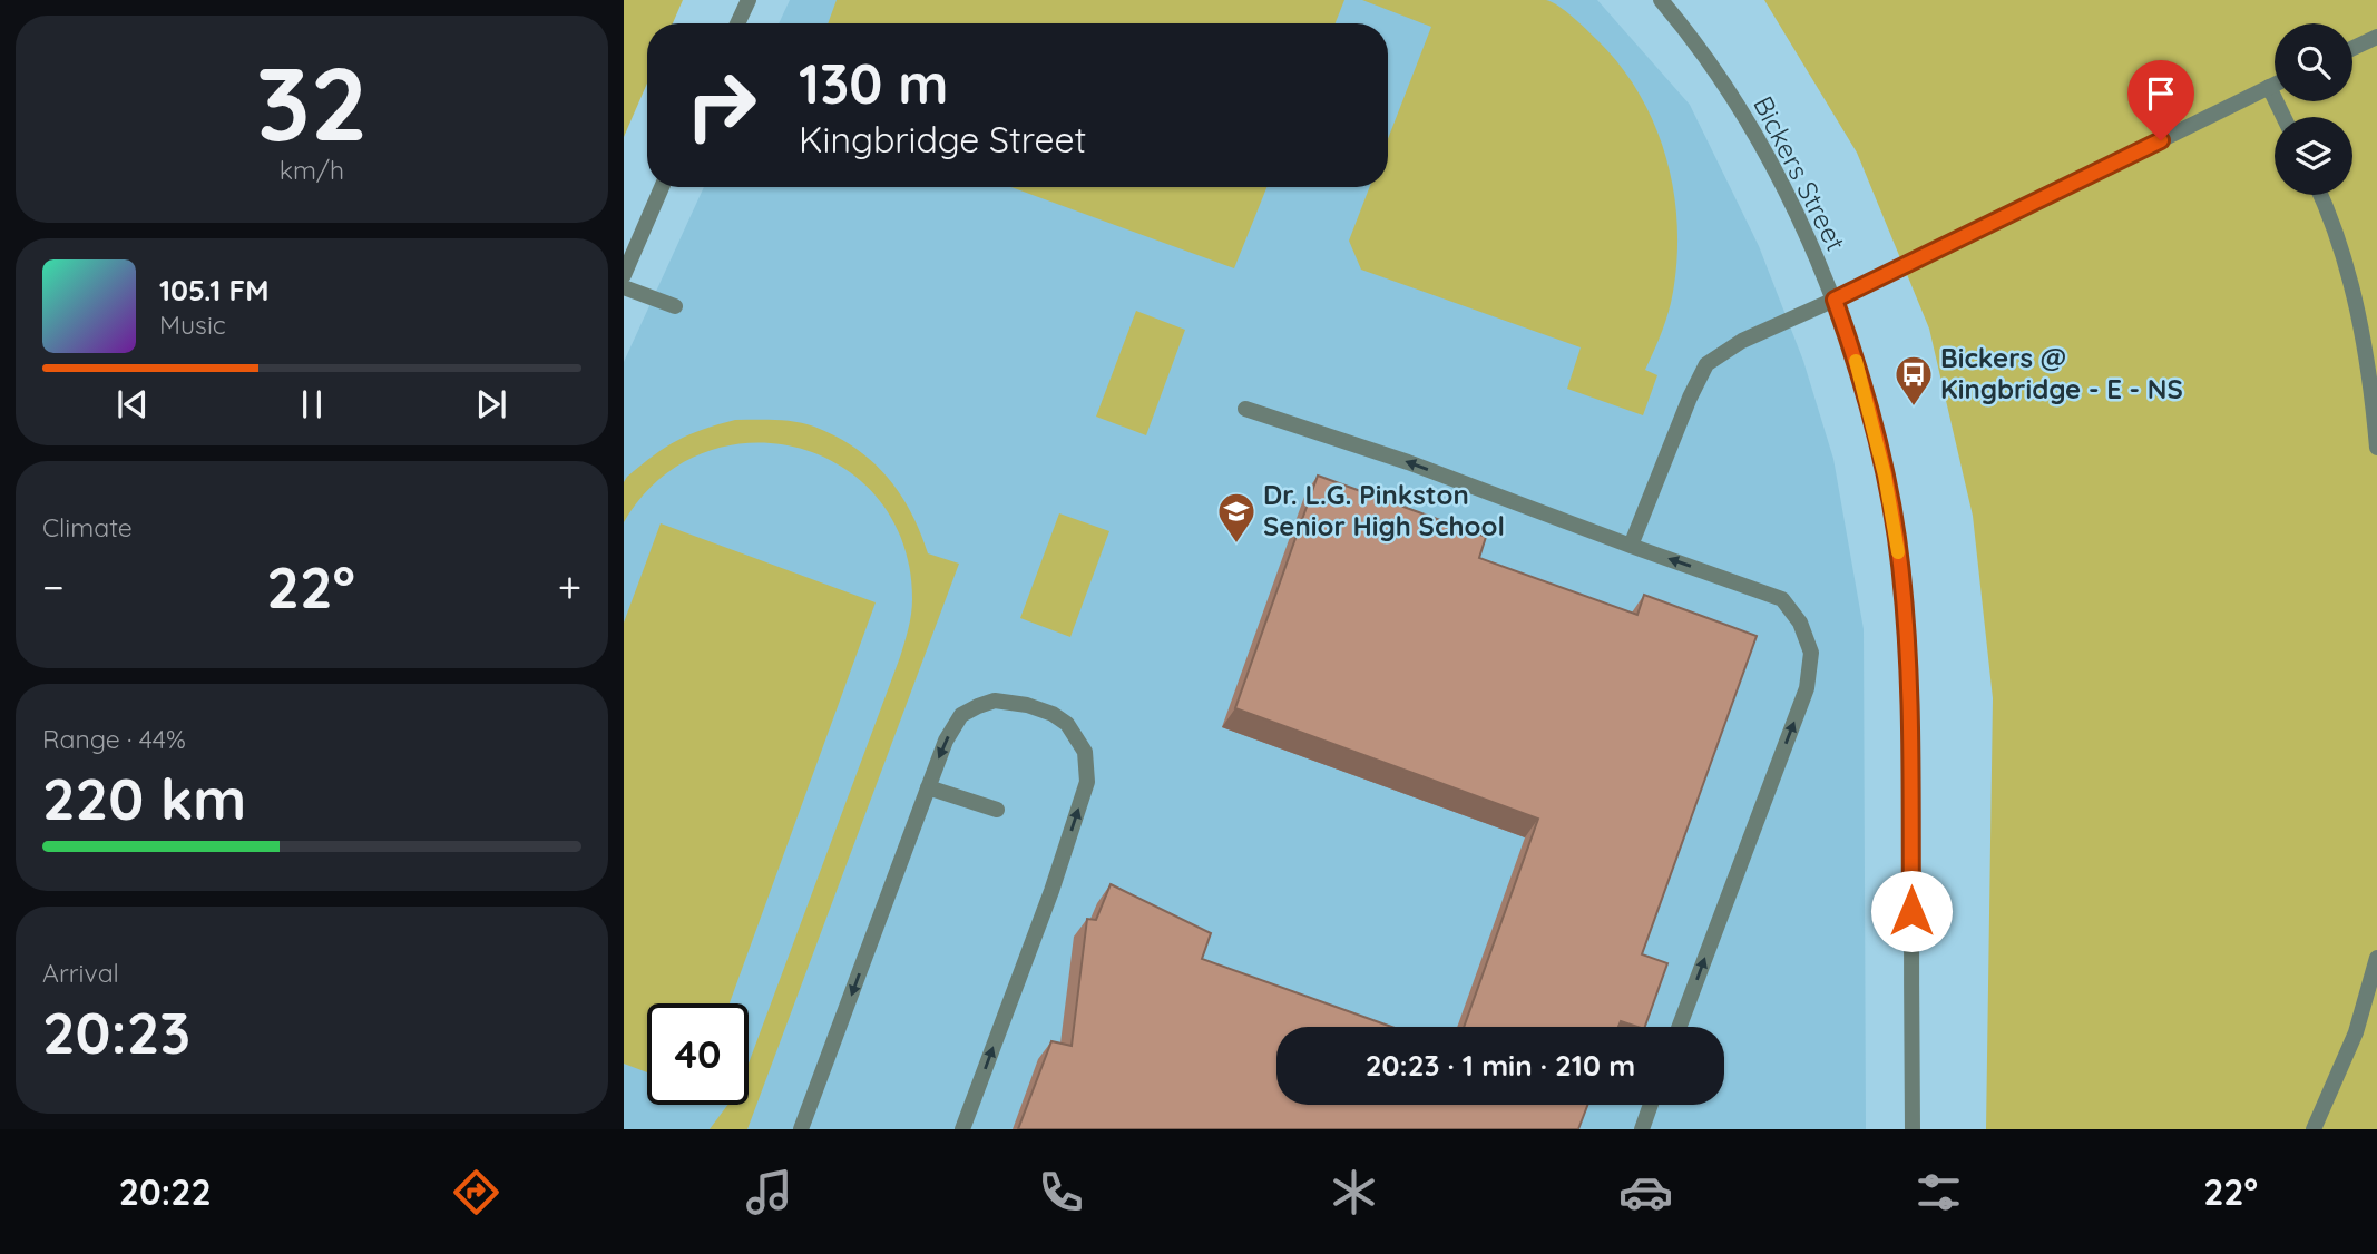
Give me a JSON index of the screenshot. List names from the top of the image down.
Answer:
{
  "streets": {
    "street": ["Bickers Street"]
  },
  "places": {
    "bus stop": ["Bickers @ Kingbridge - E - NS"],
    "school or university": ["Dr. L.G. Pinkston Senior High School"]
  },
  "page": {
    "tile": [
      ["32", "km/h"],
      "Climate",
      ["Range · 44%", "220 km"],
      ["Arrival", "20:23"]
    ],
    "turn": ["130 m", "Kingbridge Street"],
    "song": ["105.1 FM", "Music"],
    "heat": ["−", "22°", "+"],
    "limit": "40",
    "trip": "20:23 · 1 min · 210 m",
    "tabs": ["20:22", "22°"]
  }
}
